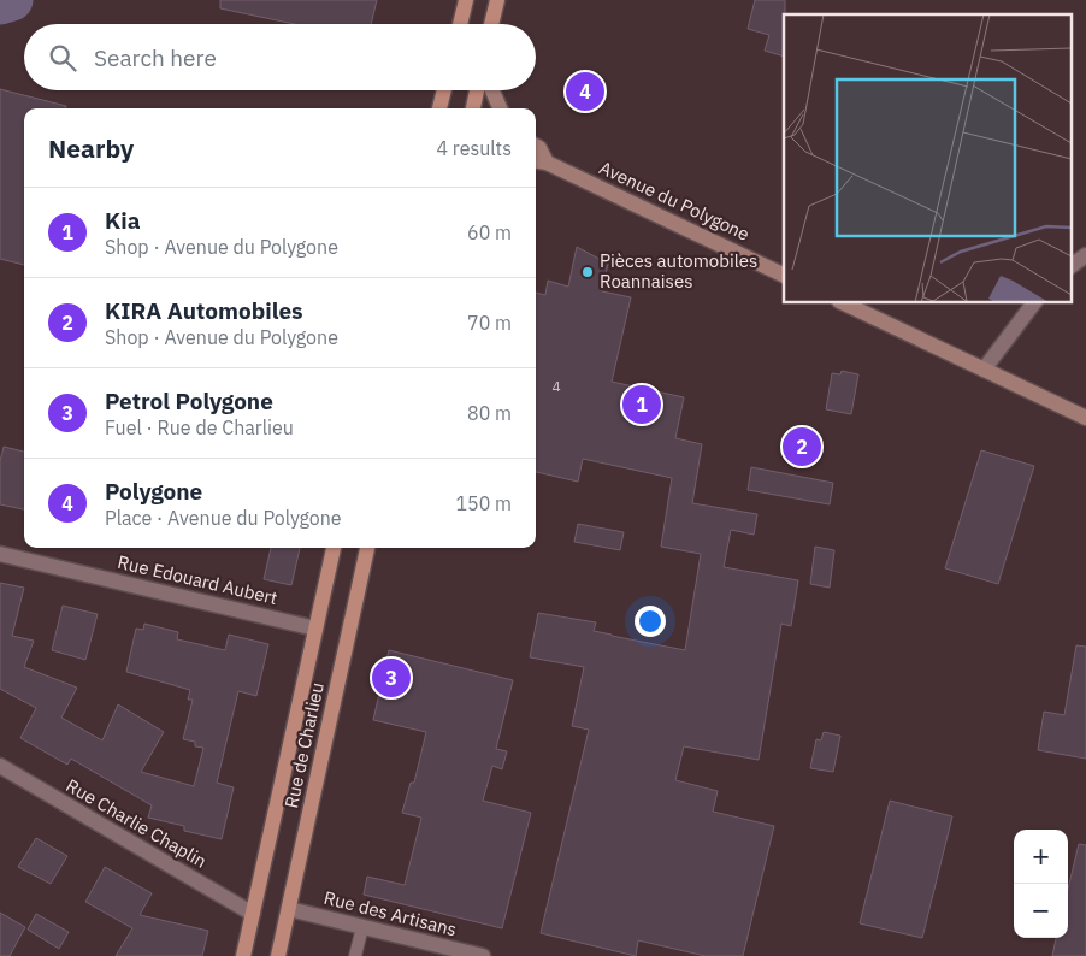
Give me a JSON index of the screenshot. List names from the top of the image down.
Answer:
{
  "streets": {
    "main road": ["Rue de Charlieu"],
    "street": [
      "Avenue du Polygone",
      "Rue Edouard Aubert",
      "Rue Charlie Chaplin",
      "Rue des Artisans"
    ]
  },
  "crossings": [
    ["Rue Edouard Aubert", "Rue de Charlieu"],
    ["Rue de Charlieu", "Rue Charlie Chaplin"],
    ["Rue de Charlieu", "Rue des Artisans"]
  ],
  "places": ["Pièces automobiles Roannaises"],
  "house_numbers": ["4"],
  "page": {
    "search": "Search here",
    "pins": [
      "4",
      "1",
      "2",
      "3"
    ],
    "heading": ["Nearby", "4 results"],
    "list": [
      {
        "mark": "1",
        "name": "Kia",
        "note": "Shop · Avenue du Polygone",
        "value": "60 m"
      },
      {
        "mark": "2",
        "name": "KIRA Automobiles",
        "note": "Shop · Avenue du Polygone",
        "value": "70 m"
      },
      {
        "mark": "3",
        "name": "Petrol Polygone",
        "note": "Fuel · Rue de Charlieu",
        "value": "80 m"
      },
      {
        "mark": "4",
        "name": "Polygone",
        "note": "Place · Avenue du Polygone",
        "value": "150 m"
      }
    ],
    "map_buttons": ["+", "−"]
  }
}
